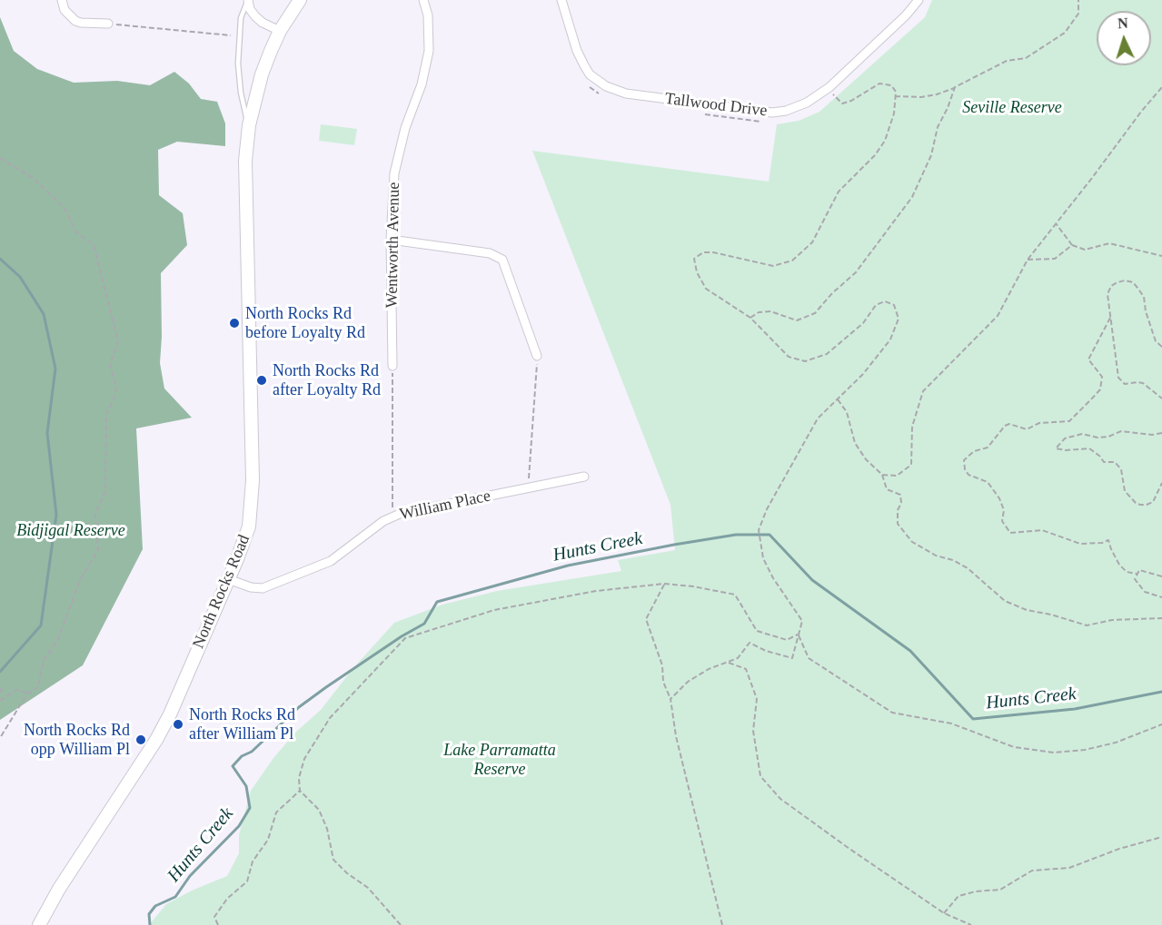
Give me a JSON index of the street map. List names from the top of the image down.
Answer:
{
  "streets": {
    "main road": ["North Rocks Road"],
    "street": ["Tallwood Drive", "Wentworth Avenue", "William Place"]
  },
  "crossings": [
    ["William Place", "North Rocks Road"]
  ],
  "water": ["Hunts Creek"],
  "parks": ["Seville Reserve", "Bidjigal Reserve", "Lake Parramatta Reserve"],
  "places": [
    "North Rocks Rd before Loyalty Rd",
    "North Rocks Rd after Loyalty Rd",
    "North Rocks Rd after William Pl",
    "North Rocks Rd opp William Pl"
  ],
  "north": "top"
}
